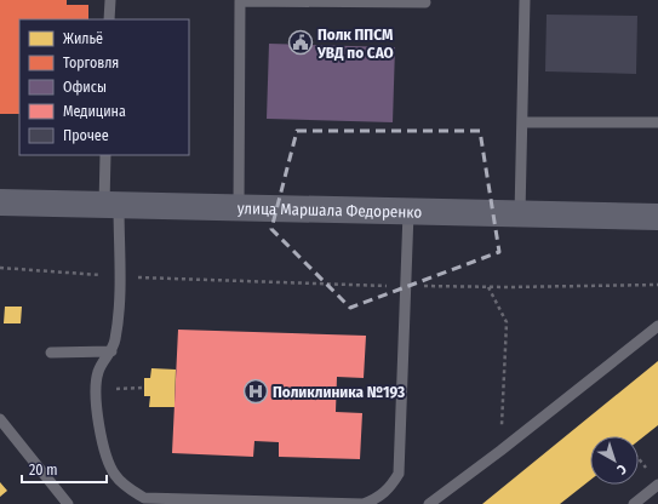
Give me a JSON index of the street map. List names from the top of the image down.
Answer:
{
  "streets": {
    "street": ["улица Маршала Федоренко"]
  },
  "places": {
    "public building": ["Полк ППСМ УВД по САО"],
    "hospital": ["Поликлиника №193"]
  },
  "legend": [
    "Жильё",
    "Торговля",
    "Офисы",
    "Медицина",
    "Прочее"
  ],
  "scale_bar": "20 m",
  "north": "bottom right"
}
